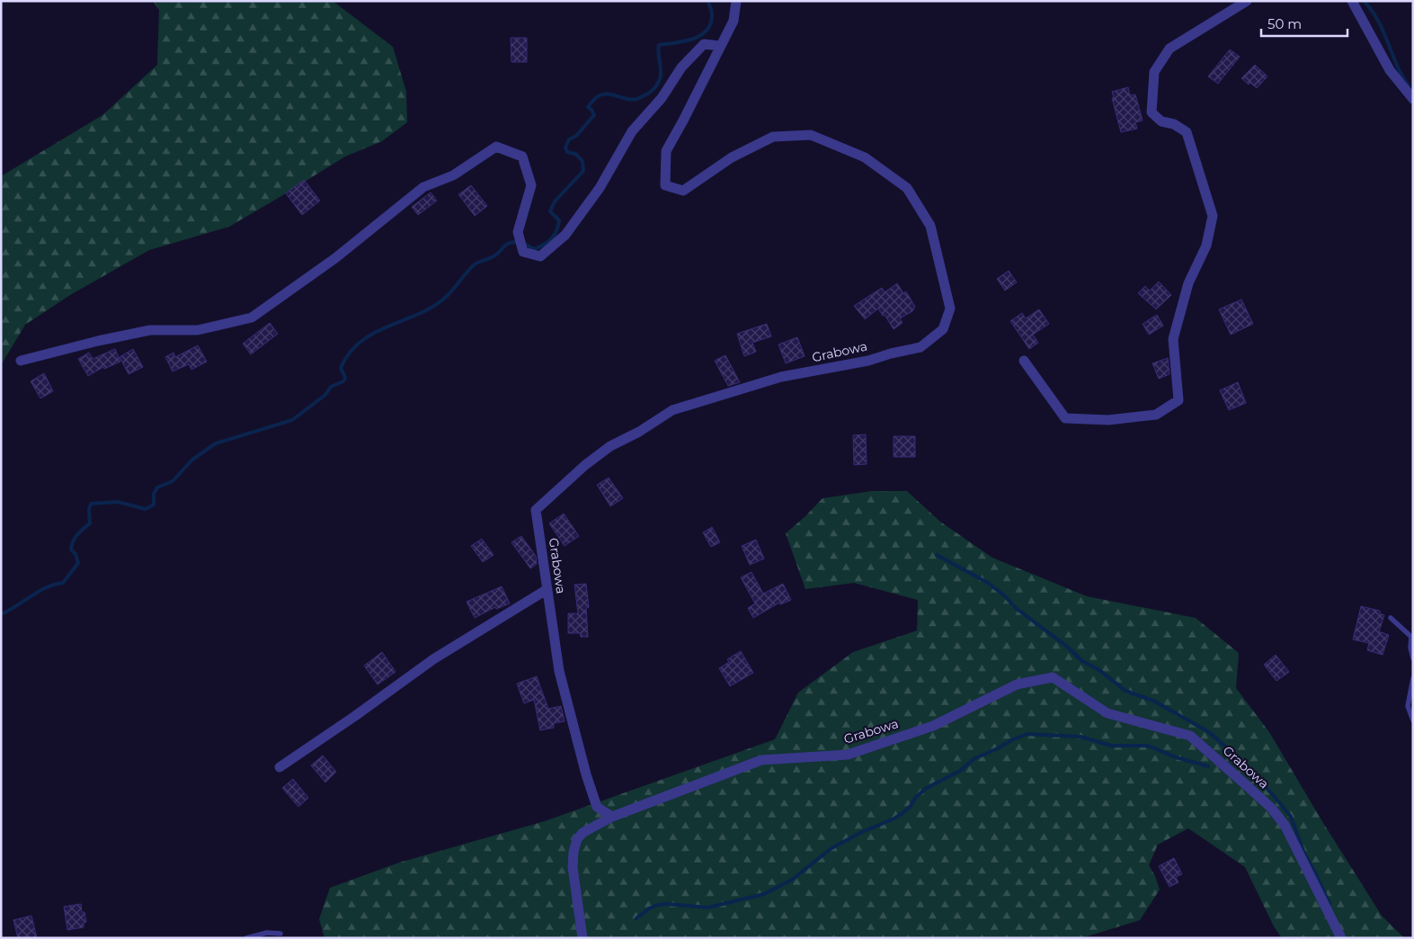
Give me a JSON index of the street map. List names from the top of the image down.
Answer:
{
  "streets": {
    "street": ["Grabowa"]
  },
  "scale_bar": "50 m"
}
